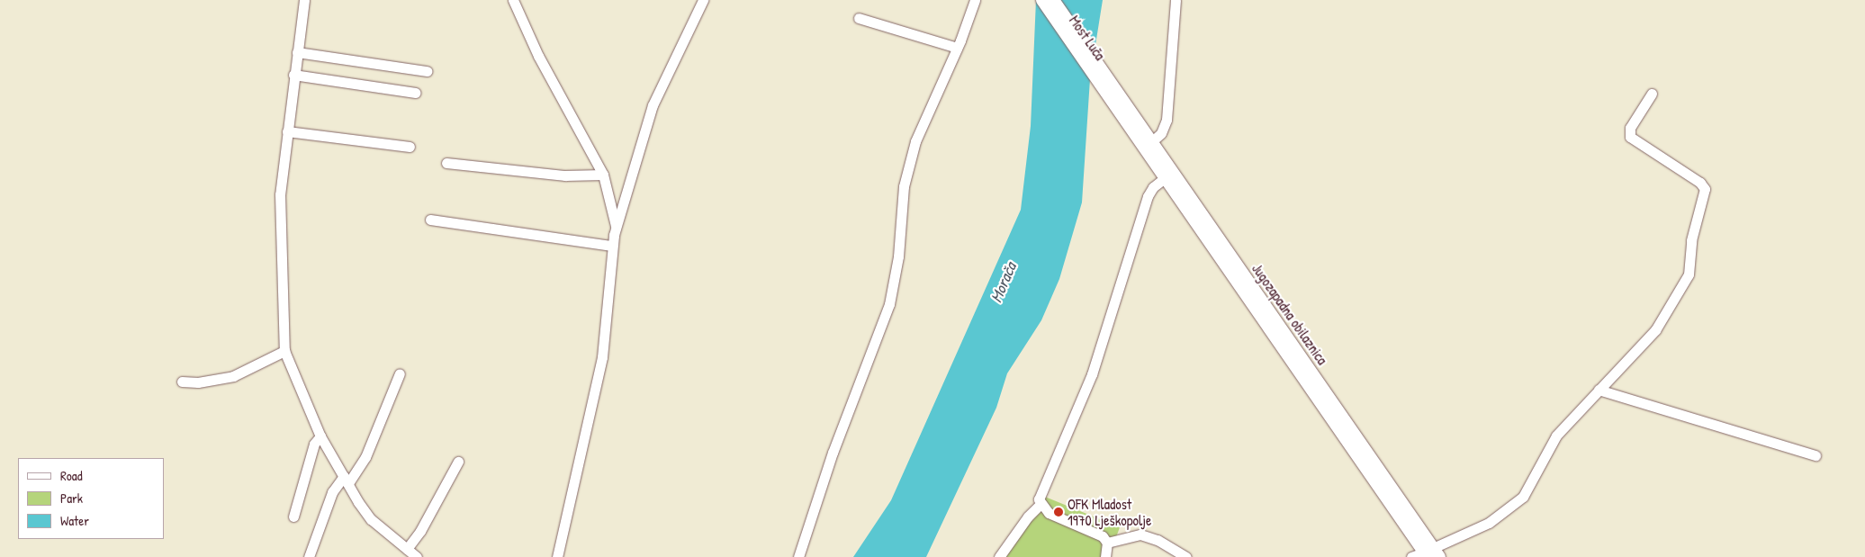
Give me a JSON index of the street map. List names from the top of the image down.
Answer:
{
  "streets": {
    "main road": ["Most Luča", "Jugozapadna obilaznica"]
  },
  "crossings": [
    ["Most Luča", "Jugozapadna obilaznica"]
  ],
  "water": ["Morača"],
  "places": ["OFK Mladost 1970 Lješkopolje"],
  "legend": ["Road", "Park", "Water"]
}
